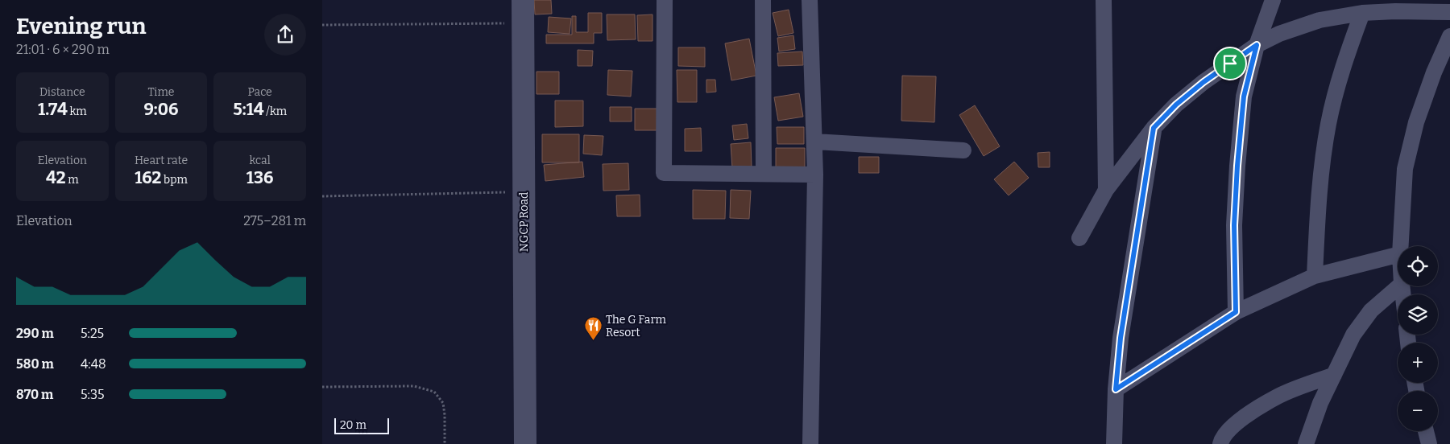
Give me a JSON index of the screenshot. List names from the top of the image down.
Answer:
{
  "streets": {
    "main road": ["NGCP Road"]
  },
  "places": {
    "restaurant": ["The G Farm Resort"]
  },
  "scale_bar": "20 m",
  "page": {
    "heading": ["Evening run", "21:01 · 6 × 290 m"],
    "stats": [
      ["Distance", "1.74 km"],
      ["Time", "9:06"],
      ["Pace", "5:14 /km"],
      ["Elevation", "42 m"],
      ["Heart rate", "162 bpm"],
      ["kcal", "136"]
    ],
    "chart": ["Elevation", "275–281 m"],
    "map_buttons": ["+", "−"],
    "list": [
      {
        "name": "290 m",
        "note": "5:25"
      },
      {
        "name": "580 m",
        "note": "4:48"
      },
      {
        "name": "870 m",
        "note": "5:35"
      }
    ],
    "scale": "20 m"
  }
}
